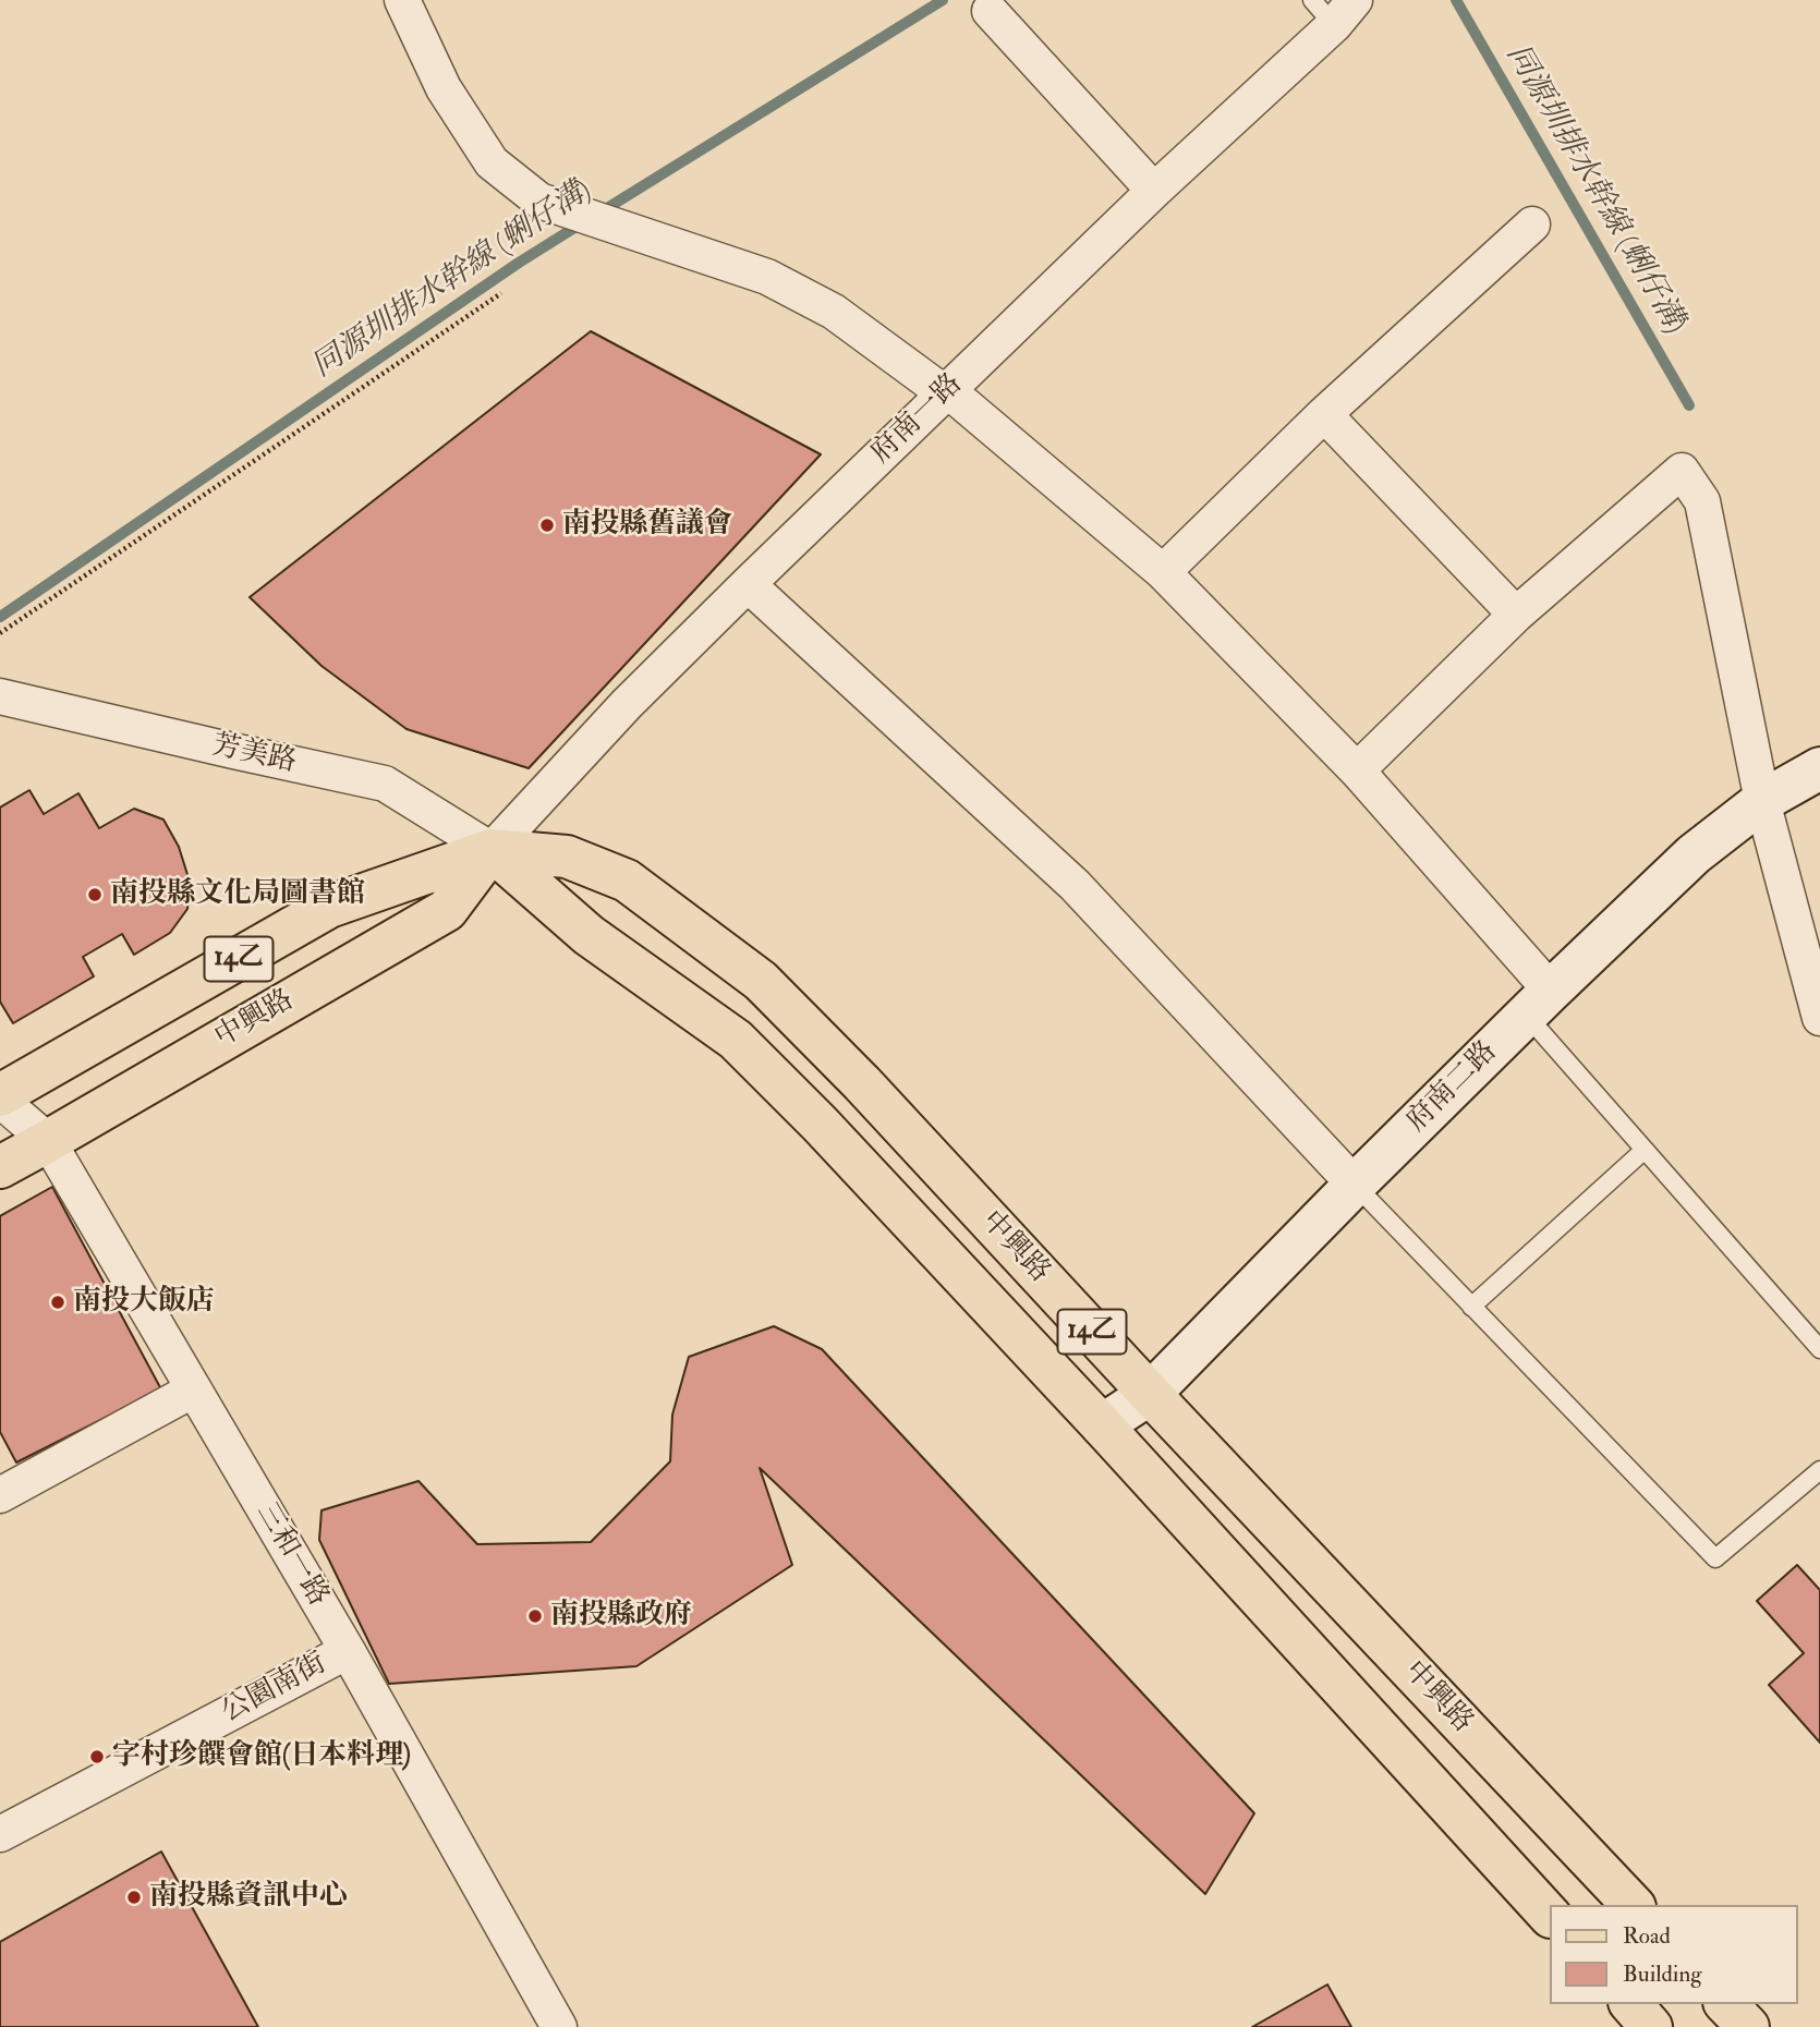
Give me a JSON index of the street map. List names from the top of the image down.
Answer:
{
  "streets": {
    "main road": ["14乙", "中興路"],
    "street": [
      "府南一路",
      "芳美路",
      "府南二路",
      "三和一路",
      "公園南街"
    ]
  },
  "crossings": [
    ["府南一路", "芳美路"],
    ["府南一路", "中興路"],
    ["芳美路", "中興路"],
    ["中興路", "府南二路"],
    ["中興路", "三和一路"],
    ["三和一路", "公園南街"]
  ],
  "water": ["同源圳排水幹線 (蜊仔溝)"],
  "places": [
    "南投縣舊議會",
    "南投縣文化局圖書館",
    "南投大飯店",
    "南投縣政府",
    "字村珍饌會館(日本料理)",
    "南投縣資訊中心"
  ],
  "legend": ["Road", "Building"]
}
